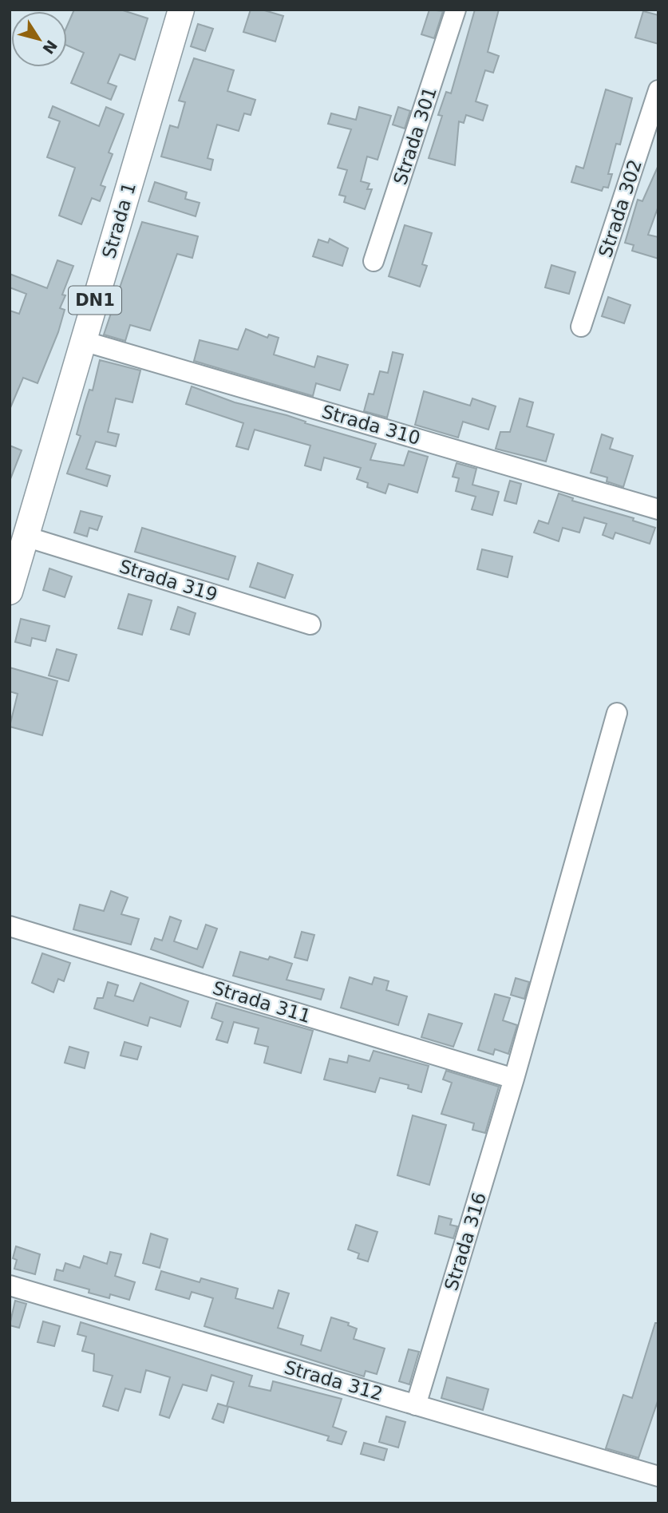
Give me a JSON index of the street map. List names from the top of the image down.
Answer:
{
  "streets": {
    "main road": ["Strada 1", "DN1"],
    "street": [
      "Strada 301",
      "Strada 302",
      "Strada 310",
      "Strada 319",
      "Strada 311",
      "Strada 316",
      "Strada 312"
    ]
  },
  "crossings": [
    ["Strada 1", "Strada 310"],
    ["Strada 1", "Strada 319"],
    ["Strada 311", "Strada 316"],
    ["Strada 316", "Strada 312"]
  ],
  "north": "bottom right"
}
